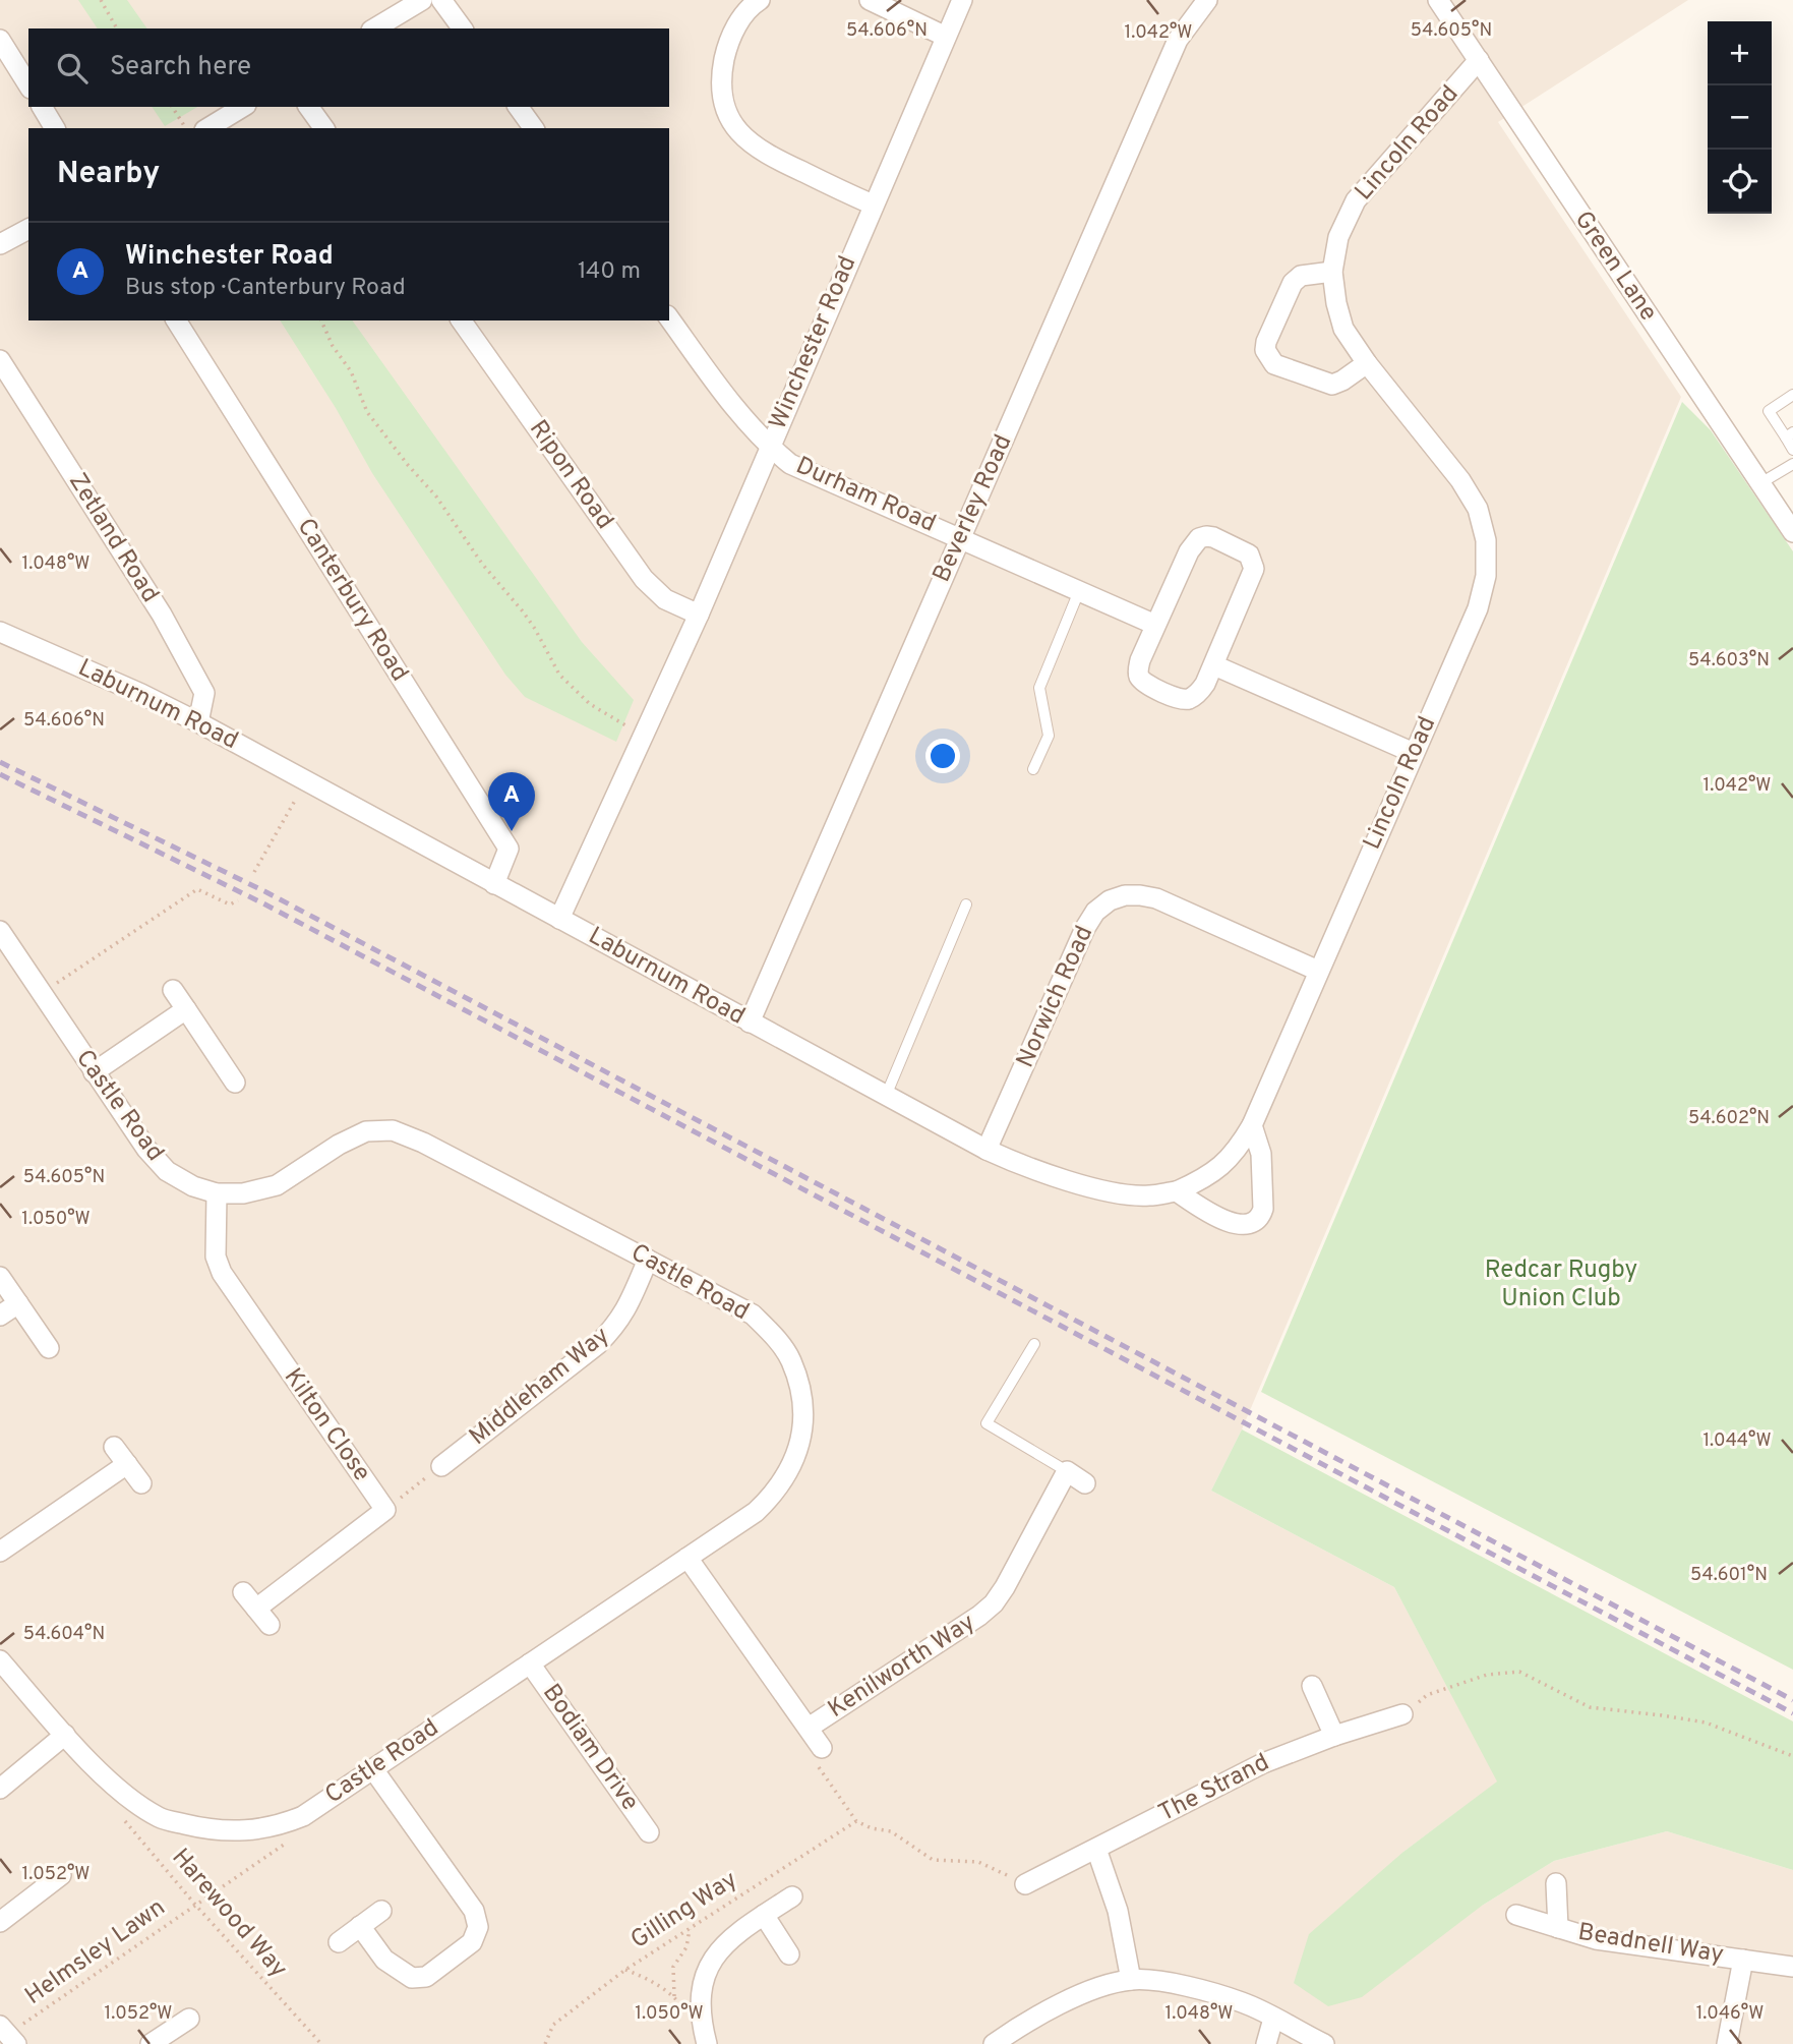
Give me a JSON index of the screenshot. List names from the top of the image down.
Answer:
{
  "streets": {
    "street": [
      "Lincoln Road",
      "Green Lane",
      "Winchester Road",
      "Ripon Road",
      "Durham Road",
      "Beverley Road",
      "Zetland Road",
      "Canterbury Road",
      "Laburnum Road",
      "Norwich Road",
      "Castle Road",
      "Middleham Way",
      "Kilton Close",
      "Kenilworth Way",
      "Bodiam Drive",
      "The Strand",
      "Beadnell Way"
    ],
    "path": ["Gilling Way", "Harewood Way", "Helmsley Lawn"]
  },
  "crossings": [
    ["Lincoln Road", "Green Lane"],
    ["Lincoln Road", "Laburnum Road"],
    ["Lincoln Road", "Norwich Road"],
    ["Winchester Road", "Ripon Road"],
    ["Winchester Road", "Durham Road"],
    ["Winchester Road", "Laburnum Road"],
    ["Durham Road", "Beverley Road"],
    ["Beverley Road", "Laburnum Road"],
    ["Zetland Road", "Laburnum Road"],
    ["Canterbury Road", "Laburnum Road"],
    ["Laburnum Road", "Norwich Road"],
    ["Castle Road", "Middleham Way"],
    ["Castle Road", "Kilton Close"],
    ["Castle Road", "Kenilworth Way"],
    ["Castle Road", "Bodiam Drive"],
    ["Harewood Way", "Helmsley Lawn"]
  ],
  "parks": ["Redcar Rugby Union Club"],
  "page": {
    "map_buttons": ["+", "−"],
    "search": "Search here",
    "heading": "Nearby",
    "list": [
      {
        "mark": "A",
        "name": "Winchester Road",
        "note": "Bus stop · Canterbury Road",
        "value": "140 m"
      }
    ],
    "pins": "A"
  },
  "coordinates": [
    "54.606°N",
    "54.605°N",
    "1.042°W",
    "1.048°W",
    "54.603°N",
    "54.602°N",
    "1.050°W",
    "1.044°W",
    "54.601°N",
    "54.604°N",
    "1.052°W",
    "1.046°W"
  ]
}
